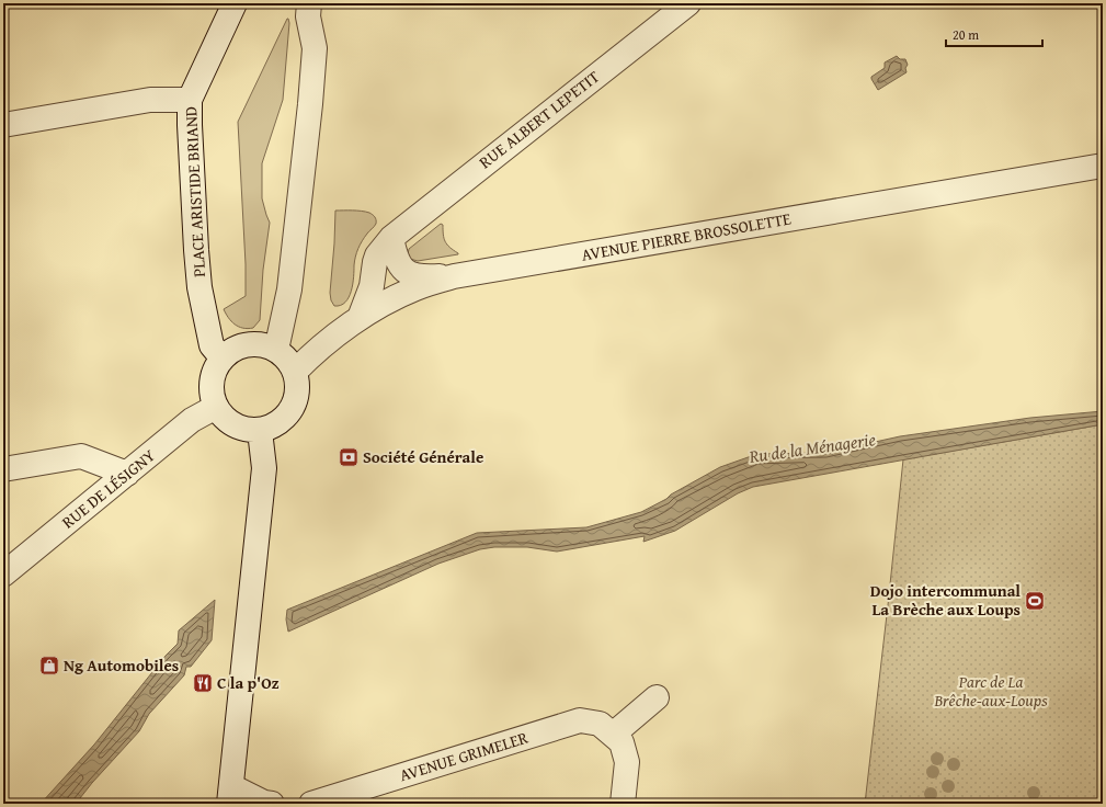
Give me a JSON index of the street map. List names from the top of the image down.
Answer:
{
  "streets": {
    "street": [
      "RUE ALBERT LEPETIT",
      "PLACE ARISTIDE BRIAND",
      "AVENUE PIERRE BROSSOLETTE",
      "RUE DE LÉSIGNY",
      "AVENUE GRIMELER"
    ]
  },
  "crossings": [
    ["RUE ALBERT LEPETIT", "AVENUE PIERRE BROSSOLETTE"],
    ["PLACE ARISTIDE BRIAND", "AVENUE PIERRE BROSSOLETTE"],
    ["PLACE ARISTIDE BRIAND", "RUE DE LÉSIGNY"],
    ["AVENUE PIERRE BROSSOLETTE", "RUE DE LÉSIGNY"]
  ],
  "water": ["Ru de la Ménagerie"],
  "parks": ["Parc de La Brêche-aux-Loups"],
  "places": {
    "bank": ["Société Générale"],
    "sports": ["Dojo intercommunal La Brèche aux Loups"],
    "shop": ["Ng Automobiles"],
    "restaurant": ["C la p'Oz"]
  },
  "scale_bar": "20 m"
}
